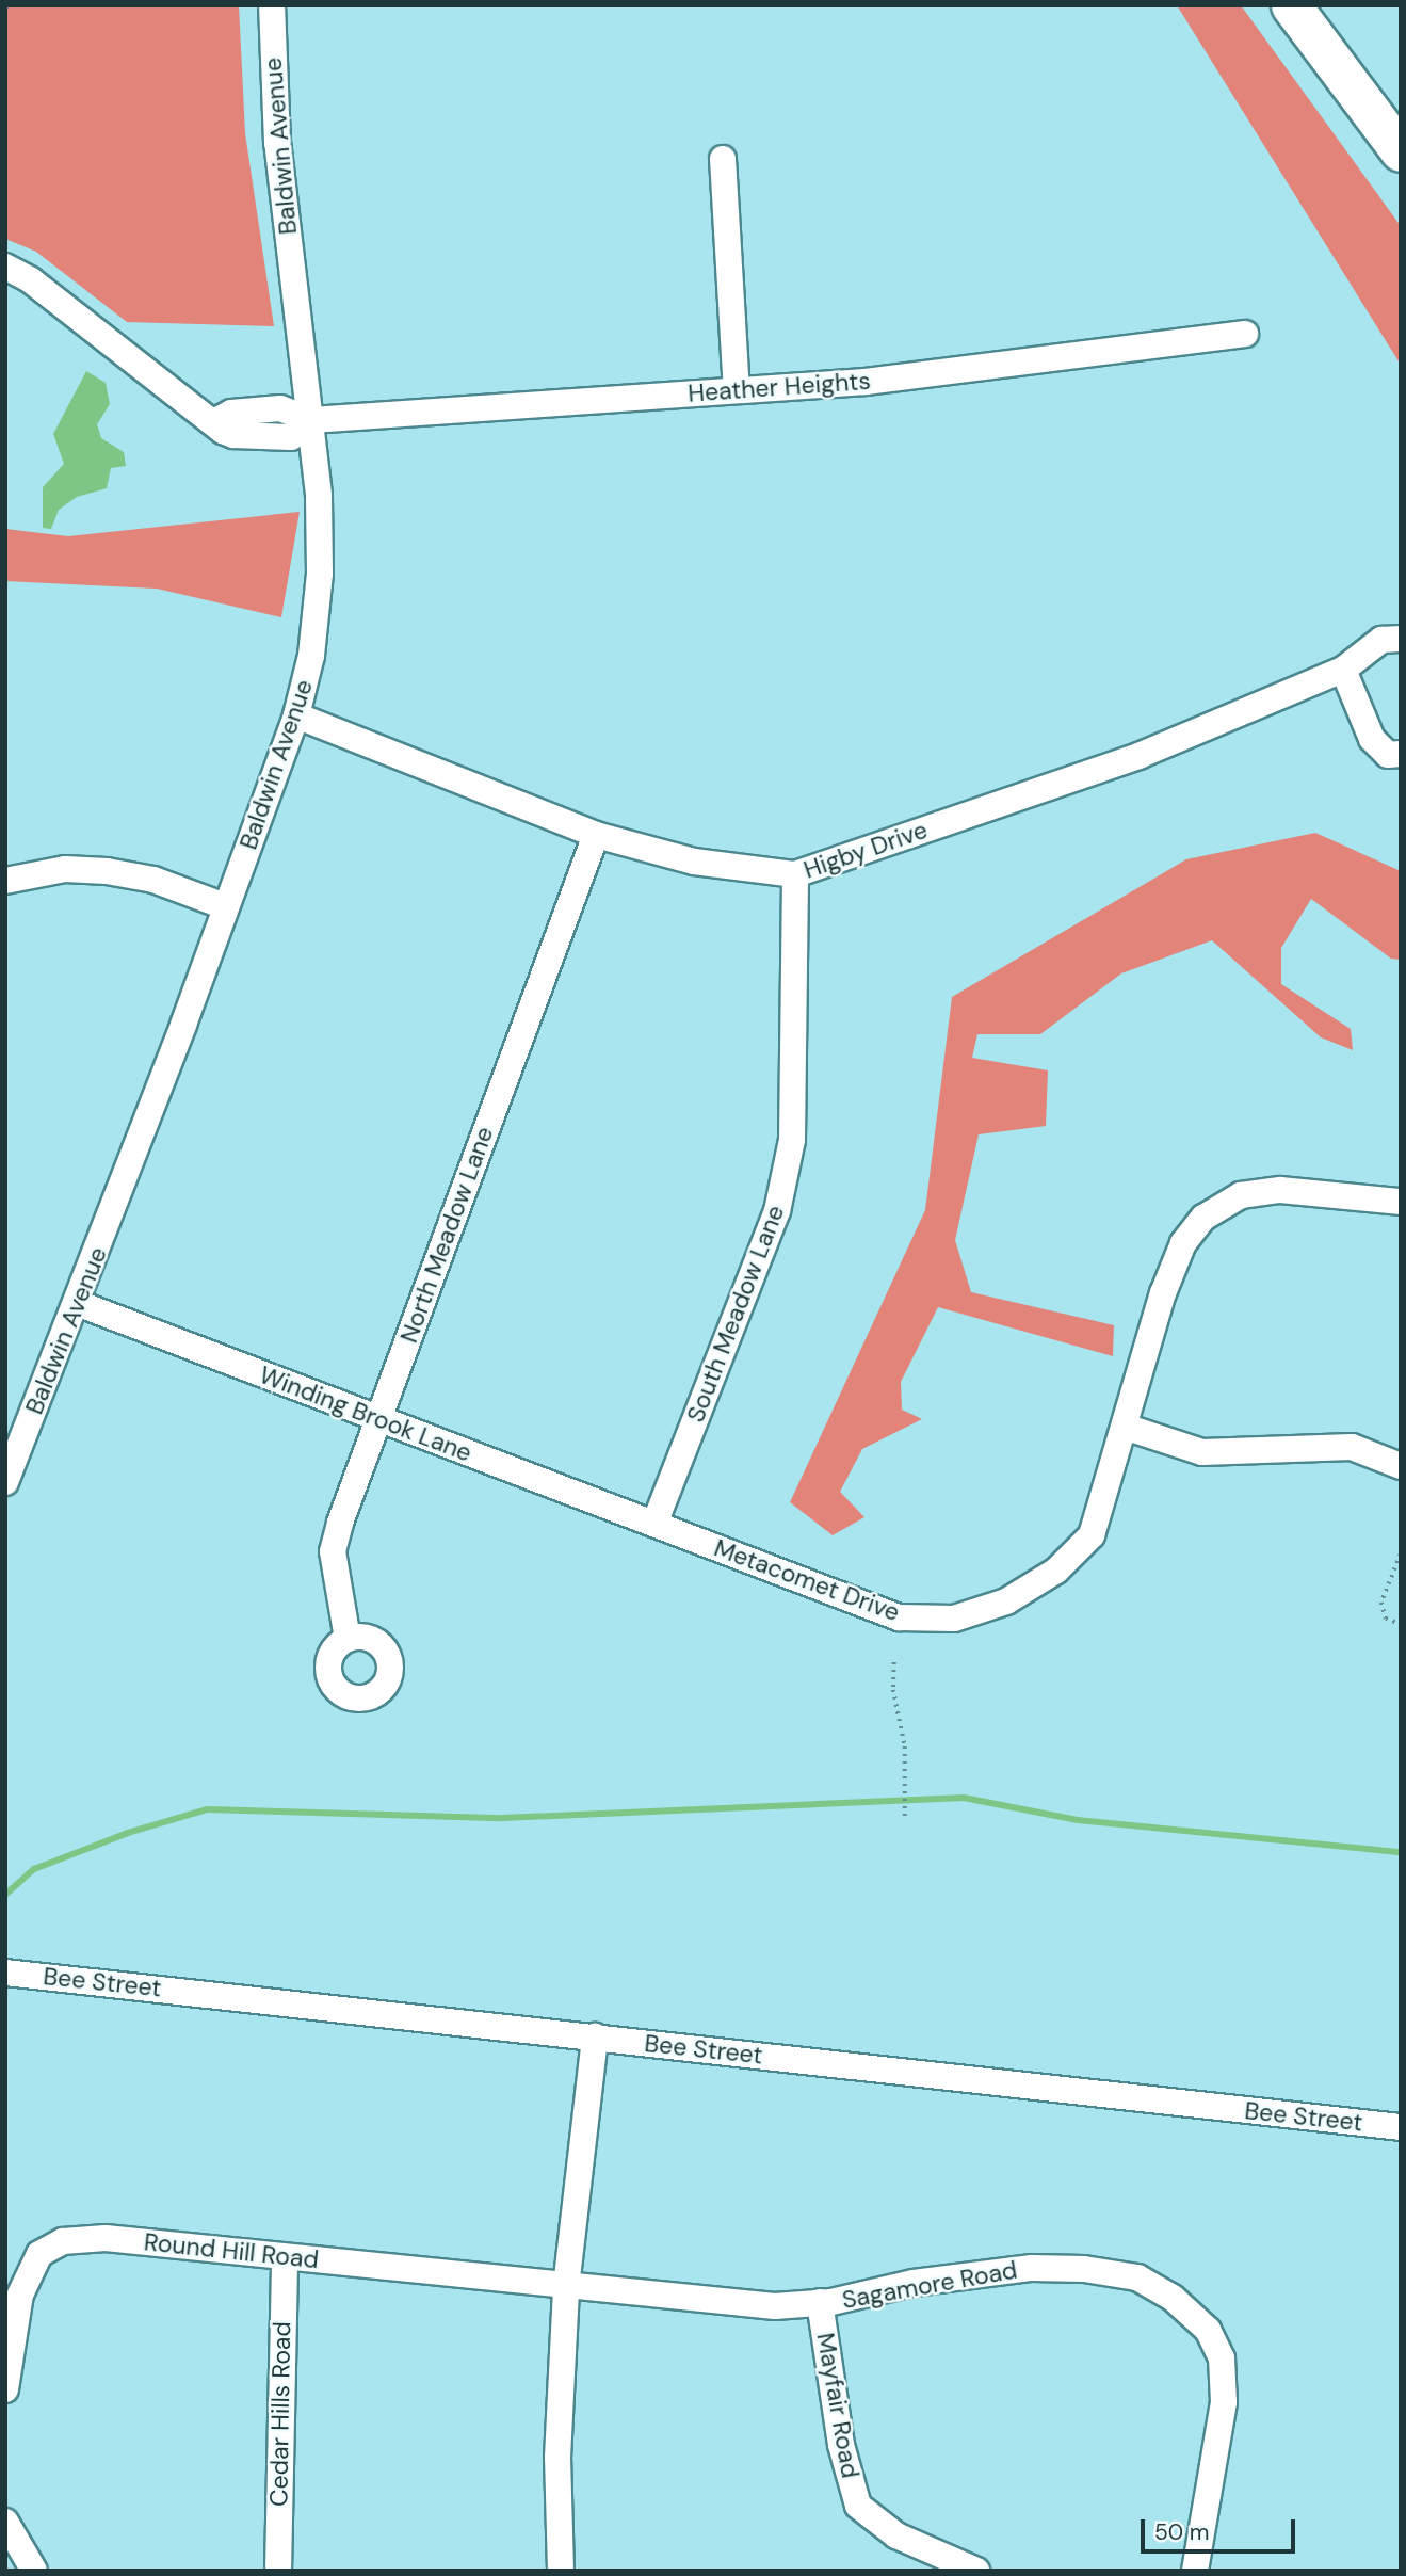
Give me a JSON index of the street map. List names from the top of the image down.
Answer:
{
  "streets": {
    "street": [
      "Baldwin Avenue",
      "Heather Heights",
      "Higby Drive",
      "North Meadow Lane",
      "South Meadow Lane",
      "Winding Brook Lane",
      "Metacomet Drive",
      "Bee Street",
      "Round Hill Road",
      "Sagamore Road",
      "Mayfair Road",
      "Cedar Hills Road"
    ]
  },
  "crossings": [
    ["Baldwin Avenue", "Heather Heights"],
    ["Baldwin Avenue", "Higby Drive"],
    ["Baldwin Avenue", "Winding Brook Lane"],
    ["Higby Drive", "North Meadow Lane"],
    ["Higby Drive", "South Meadow Lane"],
    ["North Meadow Lane", "Winding Brook Lane"],
    ["South Meadow Lane", "Winding Brook Lane"],
    ["South Meadow Lane", "Metacomet Drive"],
    ["Winding Brook Lane", "Metacomet Drive"],
    ["Round Hill Road", "Sagamore Road"],
    ["Round Hill Road", "Cedar Hills Road"],
    ["Sagamore Road", "Mayfair Road"]
  ],
  "scale_bar": "50 m"
}
